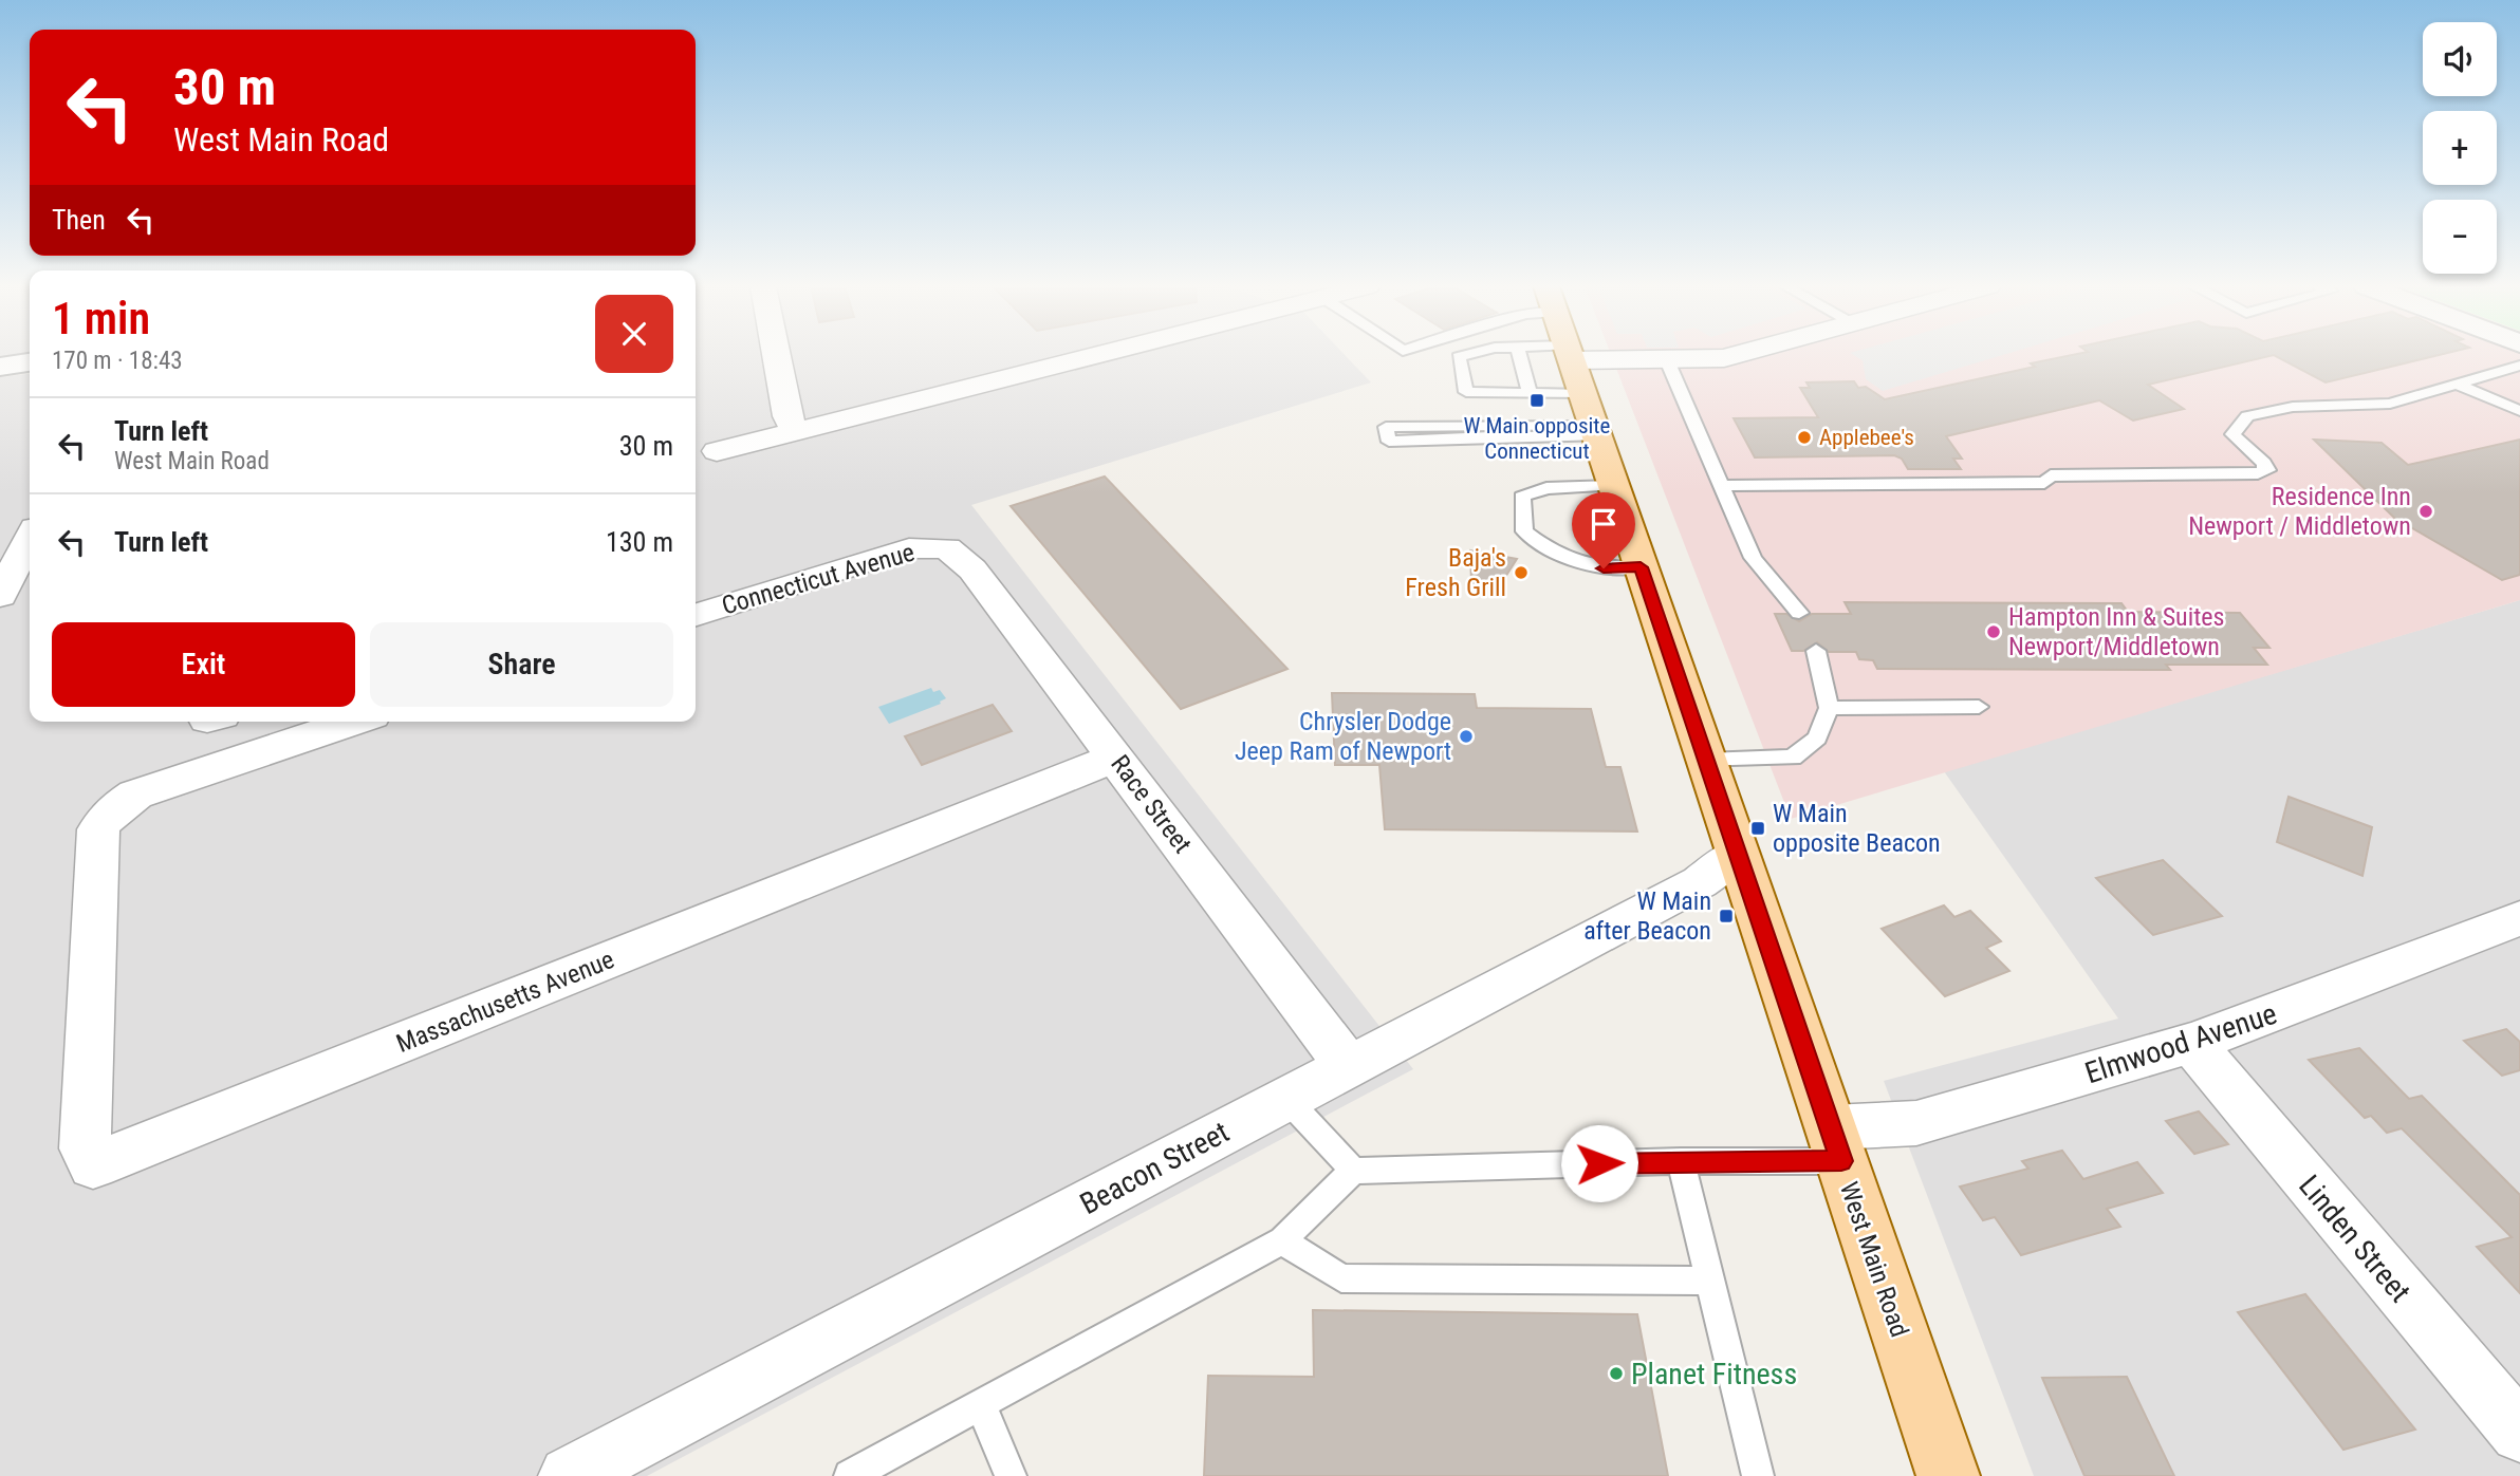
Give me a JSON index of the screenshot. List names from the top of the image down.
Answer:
{
  "streets": {
    "main road": ["West Main Road"],
    "street": [
      "Connecticut Avenue",
      "Race Street",
      "Massachusetts Avenue",
      "Elmwood Avenue",
      "Beacon Street",
      "Linden Street"
    ]
  },
  "crossings": [
    ["Connecticut Avenue", "Race Street"],
    ["Race Street", "Massachusetts Avenue"],
    ["Race Street", "Beacon Street"],
    ["Elmwood Avenue", "Linden Street"],
    ["Elmwood Avenue", "West Main Road"],
    ["Beacon Street", "West Main Road"]
  ],
  "places": {
    "transit": ["W Main opposite Connecticut", "W Main opposite Beacon", "W Main after Beacon"],
    "other": [
      "Applebee's",
      "Residence Inn Newport / Middletown",
      "Baja's Fresh Grill",
      "Hampton Inn & Suites Newport/Middletown",
      "Chrysler Dodge Jeep Ram of Newport",
      "Planet Fitness"
    ]
  },
  "page": {
    "map_buttons": ["+", "−"],
    "turn": ["30 m", "West Main Road"],
    "then": "Then",
    "heading": ["1 min", "170 m · 18:43"],
    "list": [
      {
        "name": "Turn left",
        "note": "West Main Road",
        "value": "30 m"
      },
      {
        "name": "Turn left",
        "value": "130 m"
      }
    ],
    "buttons": ["Exit", "Share"]
  }
}
